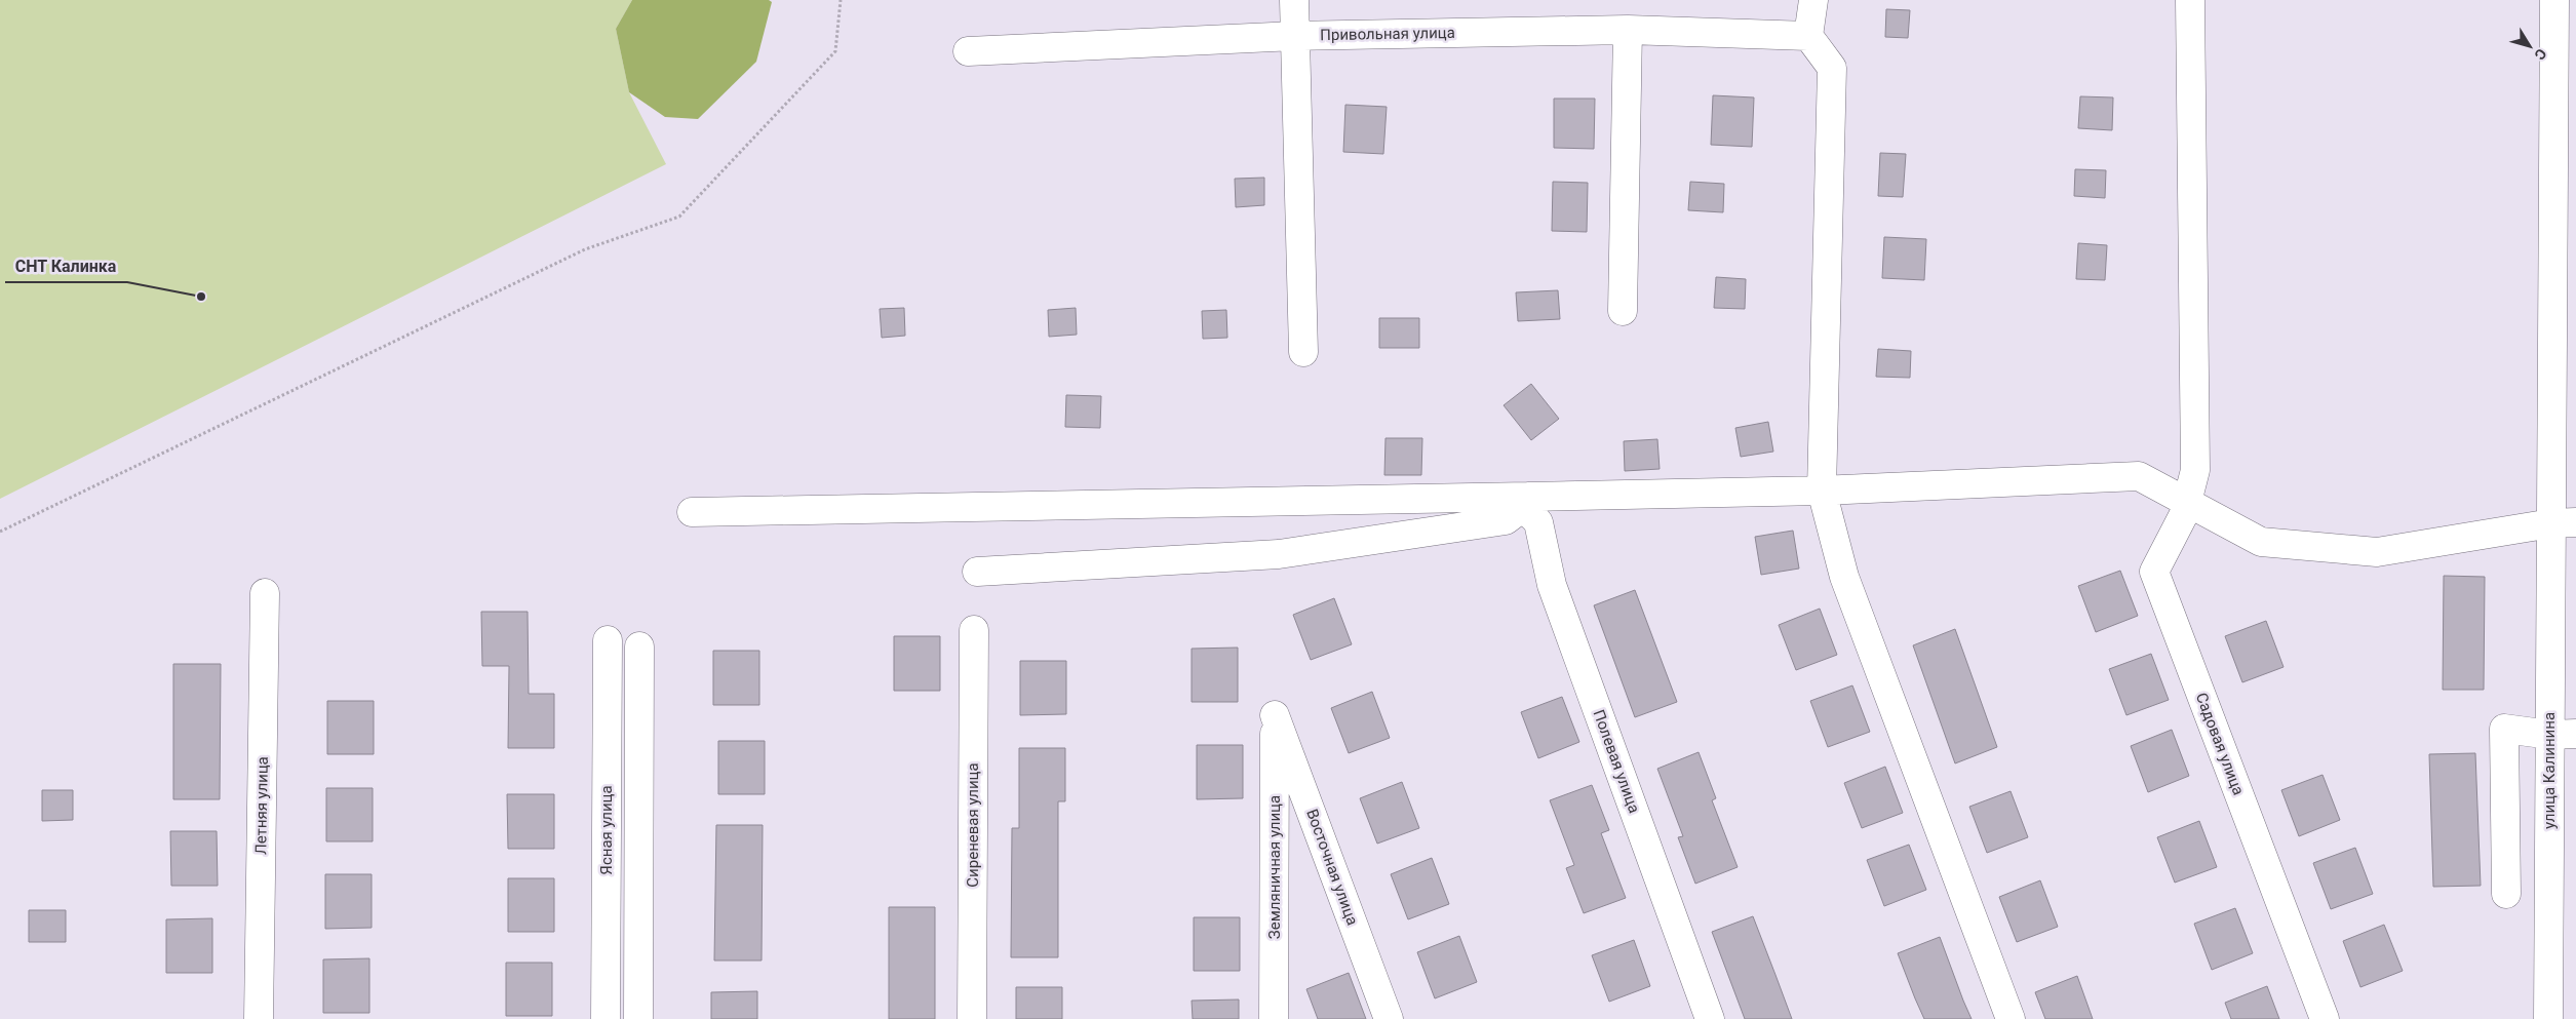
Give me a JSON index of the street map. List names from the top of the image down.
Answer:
{
  "streets": {
    "street": [
      "Привольная улица",
      "Садовая улица",
      "Полевая улица",
      "улица Калинина",
      "Летняя улица",
      "Сиреневая улица",
      "Ясная улица",
      "Земляничная улица",
      "Восточная улица"
    ]
  },
  "crossings": [
    ["Земляничная улица", "Восточная улица"]
  ],
  "places": ["СНТ Калинка"],
  "north": "bottom right"
}
